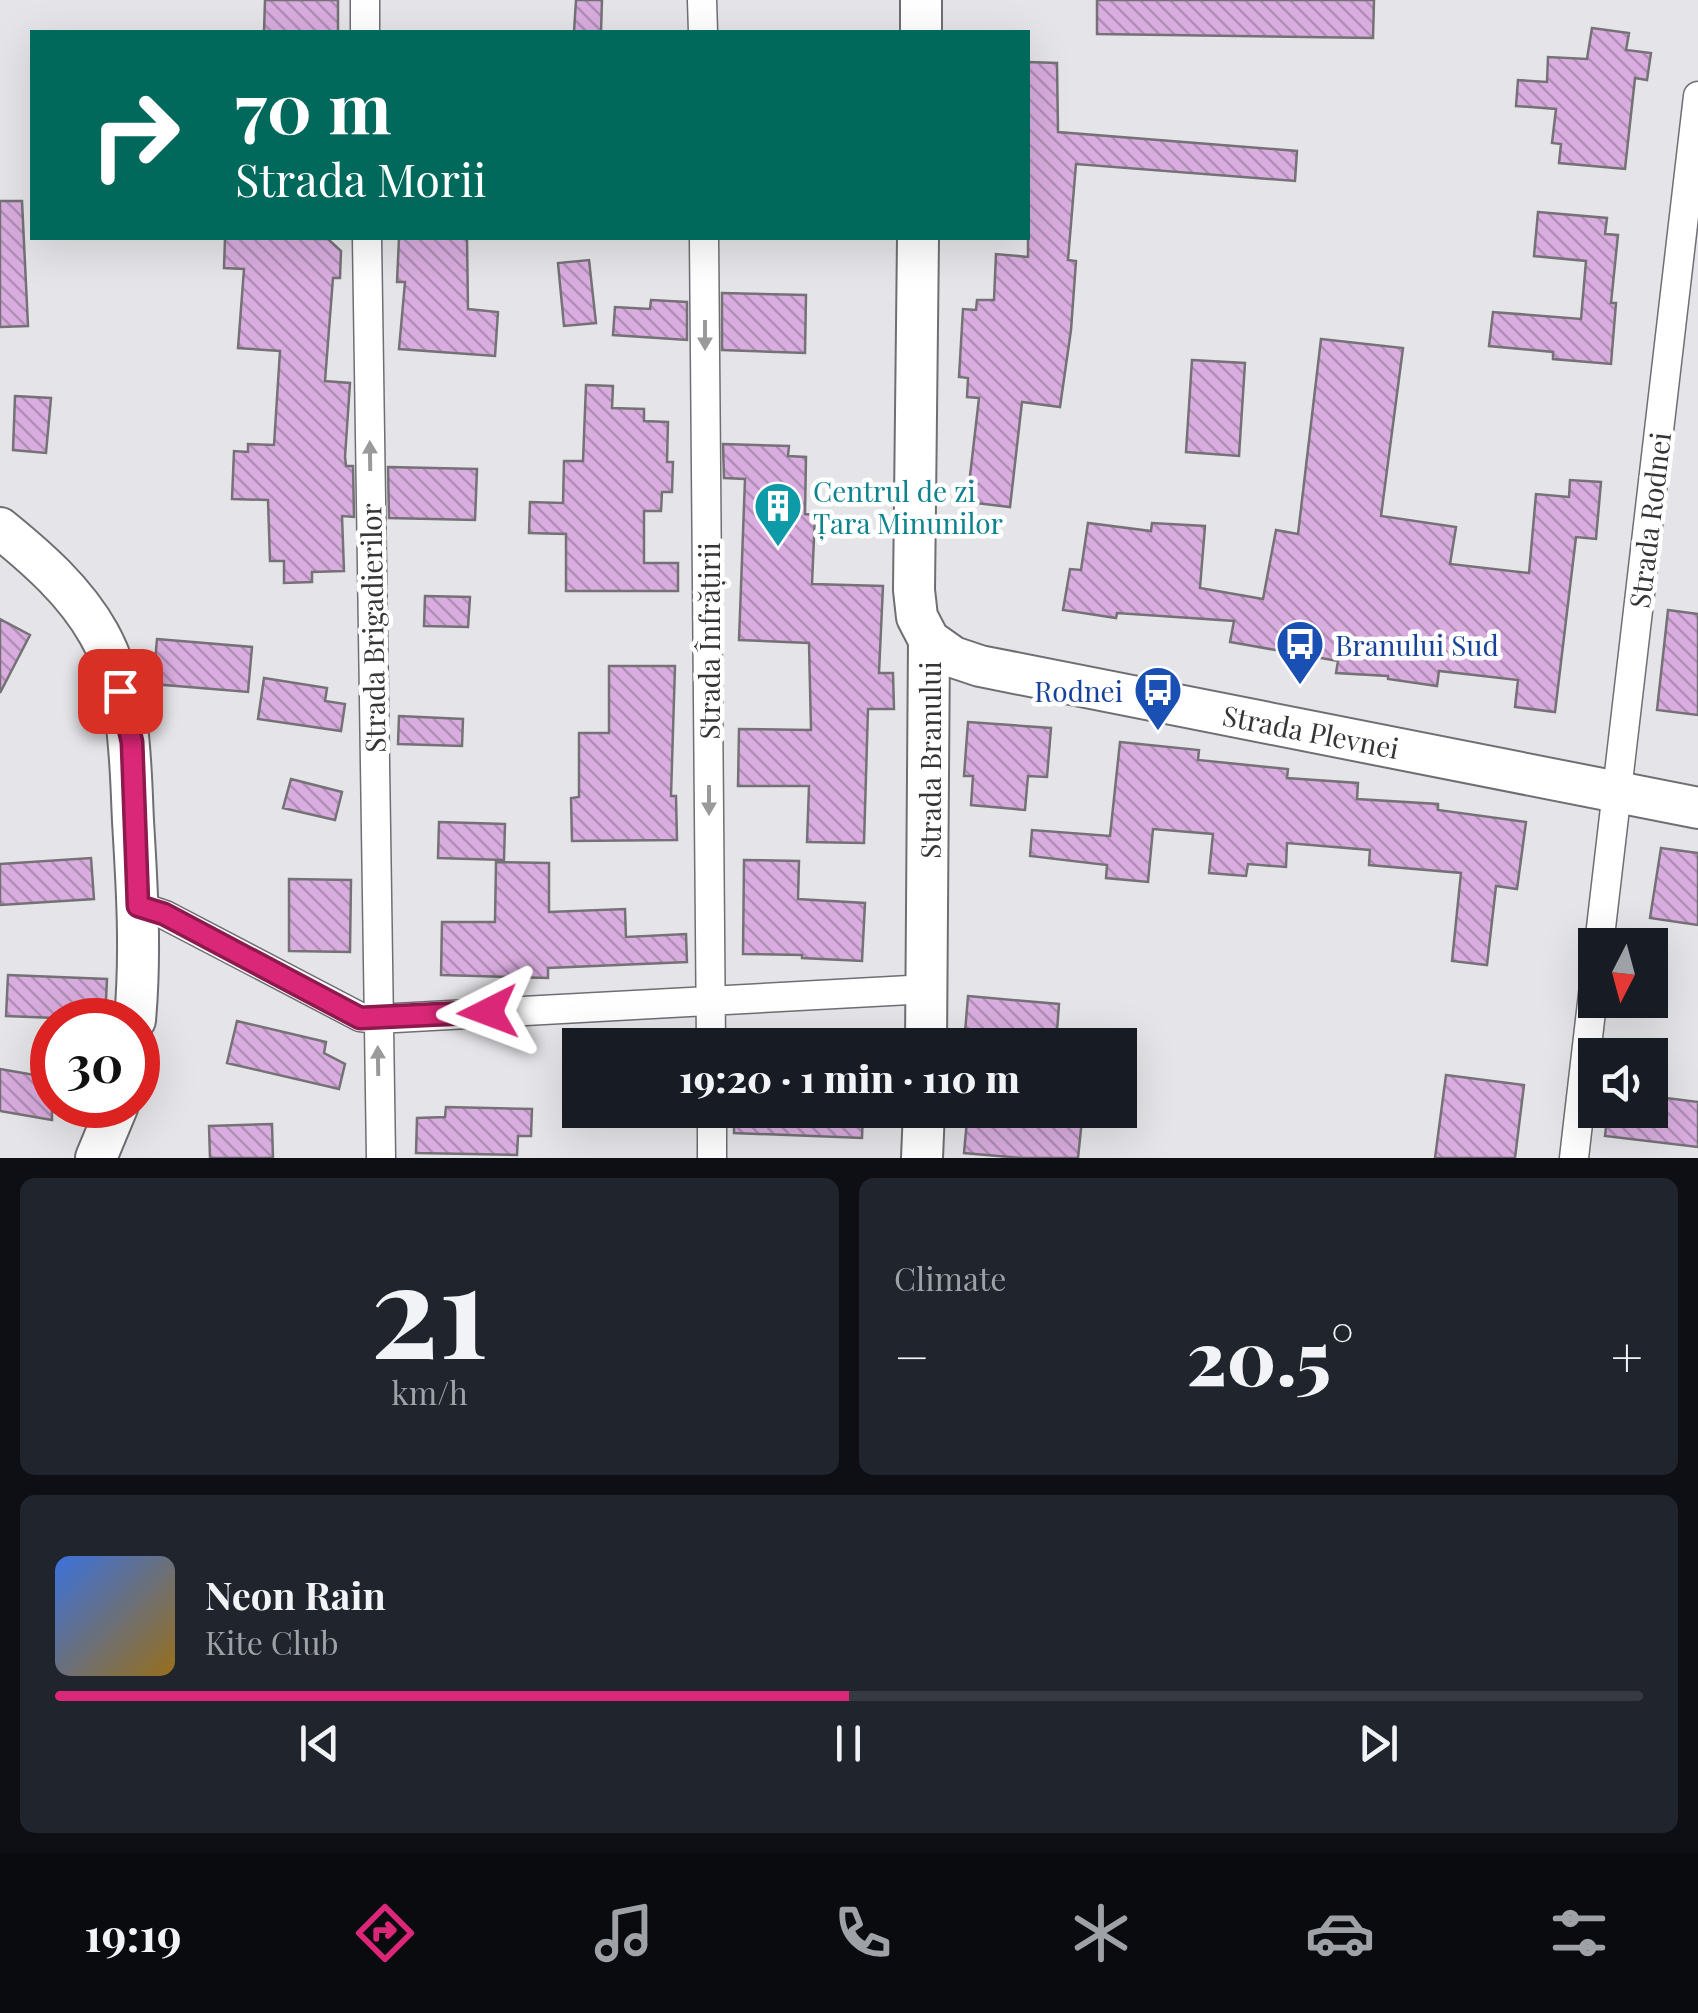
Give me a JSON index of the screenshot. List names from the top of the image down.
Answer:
{
  "streets": {
    "main road": ["Strada Plevnei", "Strada Branului"],
    "street": ["Strada Rodnei", "Strada Brigadierilor", "Strada Înfrățirii"]
  },
  "crossings": [
    ["Strada Rodnei", "Strada Plevnei"],
    ["Strada Plevnei", "Strada Branului"]
  ],
  "one_way": ["Strada Brigadierilor", "Strada Înfrățirii"],
  "places": {
    "building": ["Centrul de zi Țara Minunilor"],
    "bus stop": ["Branului Sud", "Rodnei"]
  },
  "north": "bottom",
  "page": {
    "turn": ["70 m", "Strada Morii"],
    "limit": "30",
    "trip": "19:20 · 1 min · 110 m",
    "tile": [
      ["21", "km/h"],
      "Climate"
    ],
    "heat": ["−", "20.5°", "+"],
    "song": ["Neon Rain", "Kite Club"],
    "tabs": "19:19"
  }
}
